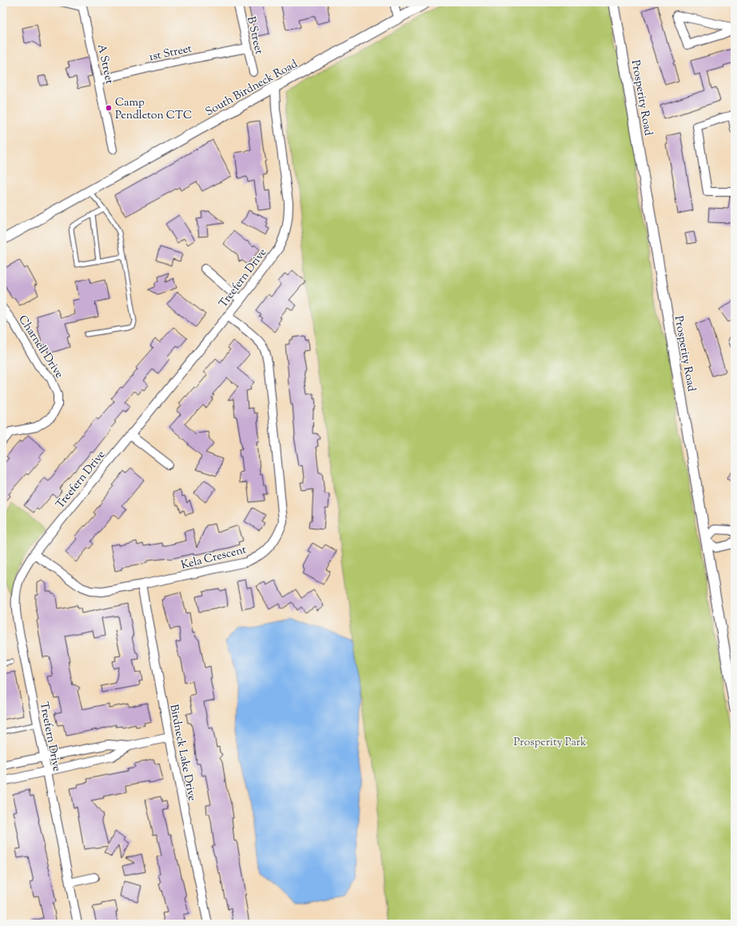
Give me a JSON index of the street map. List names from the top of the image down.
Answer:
{
  "streets": {
    "street": [
      "B Street",
      "1st Street",
      "A Street",
      "South Birdneck Road",
      "Prosperity Road",
      "Treefern Drive",
      "Charnell Drive",
      "Kela Crescent",
      "Birdneck Lake Drive"
    ]
  },
  "crossings": [
    ["B Street", "1st Street"],
    ["1st Street", "A Street"],
    ["South Birdneck Road", "Treefern Drive"],
    ["Treefern Drive", "Kela Crescent"],
    ["Kela Crescent", "Birdneck Lake Drive"]
  ],
  "parks": ["Prosperity Park"],
  "places": ["Camp Pendleton CTC"]
}
